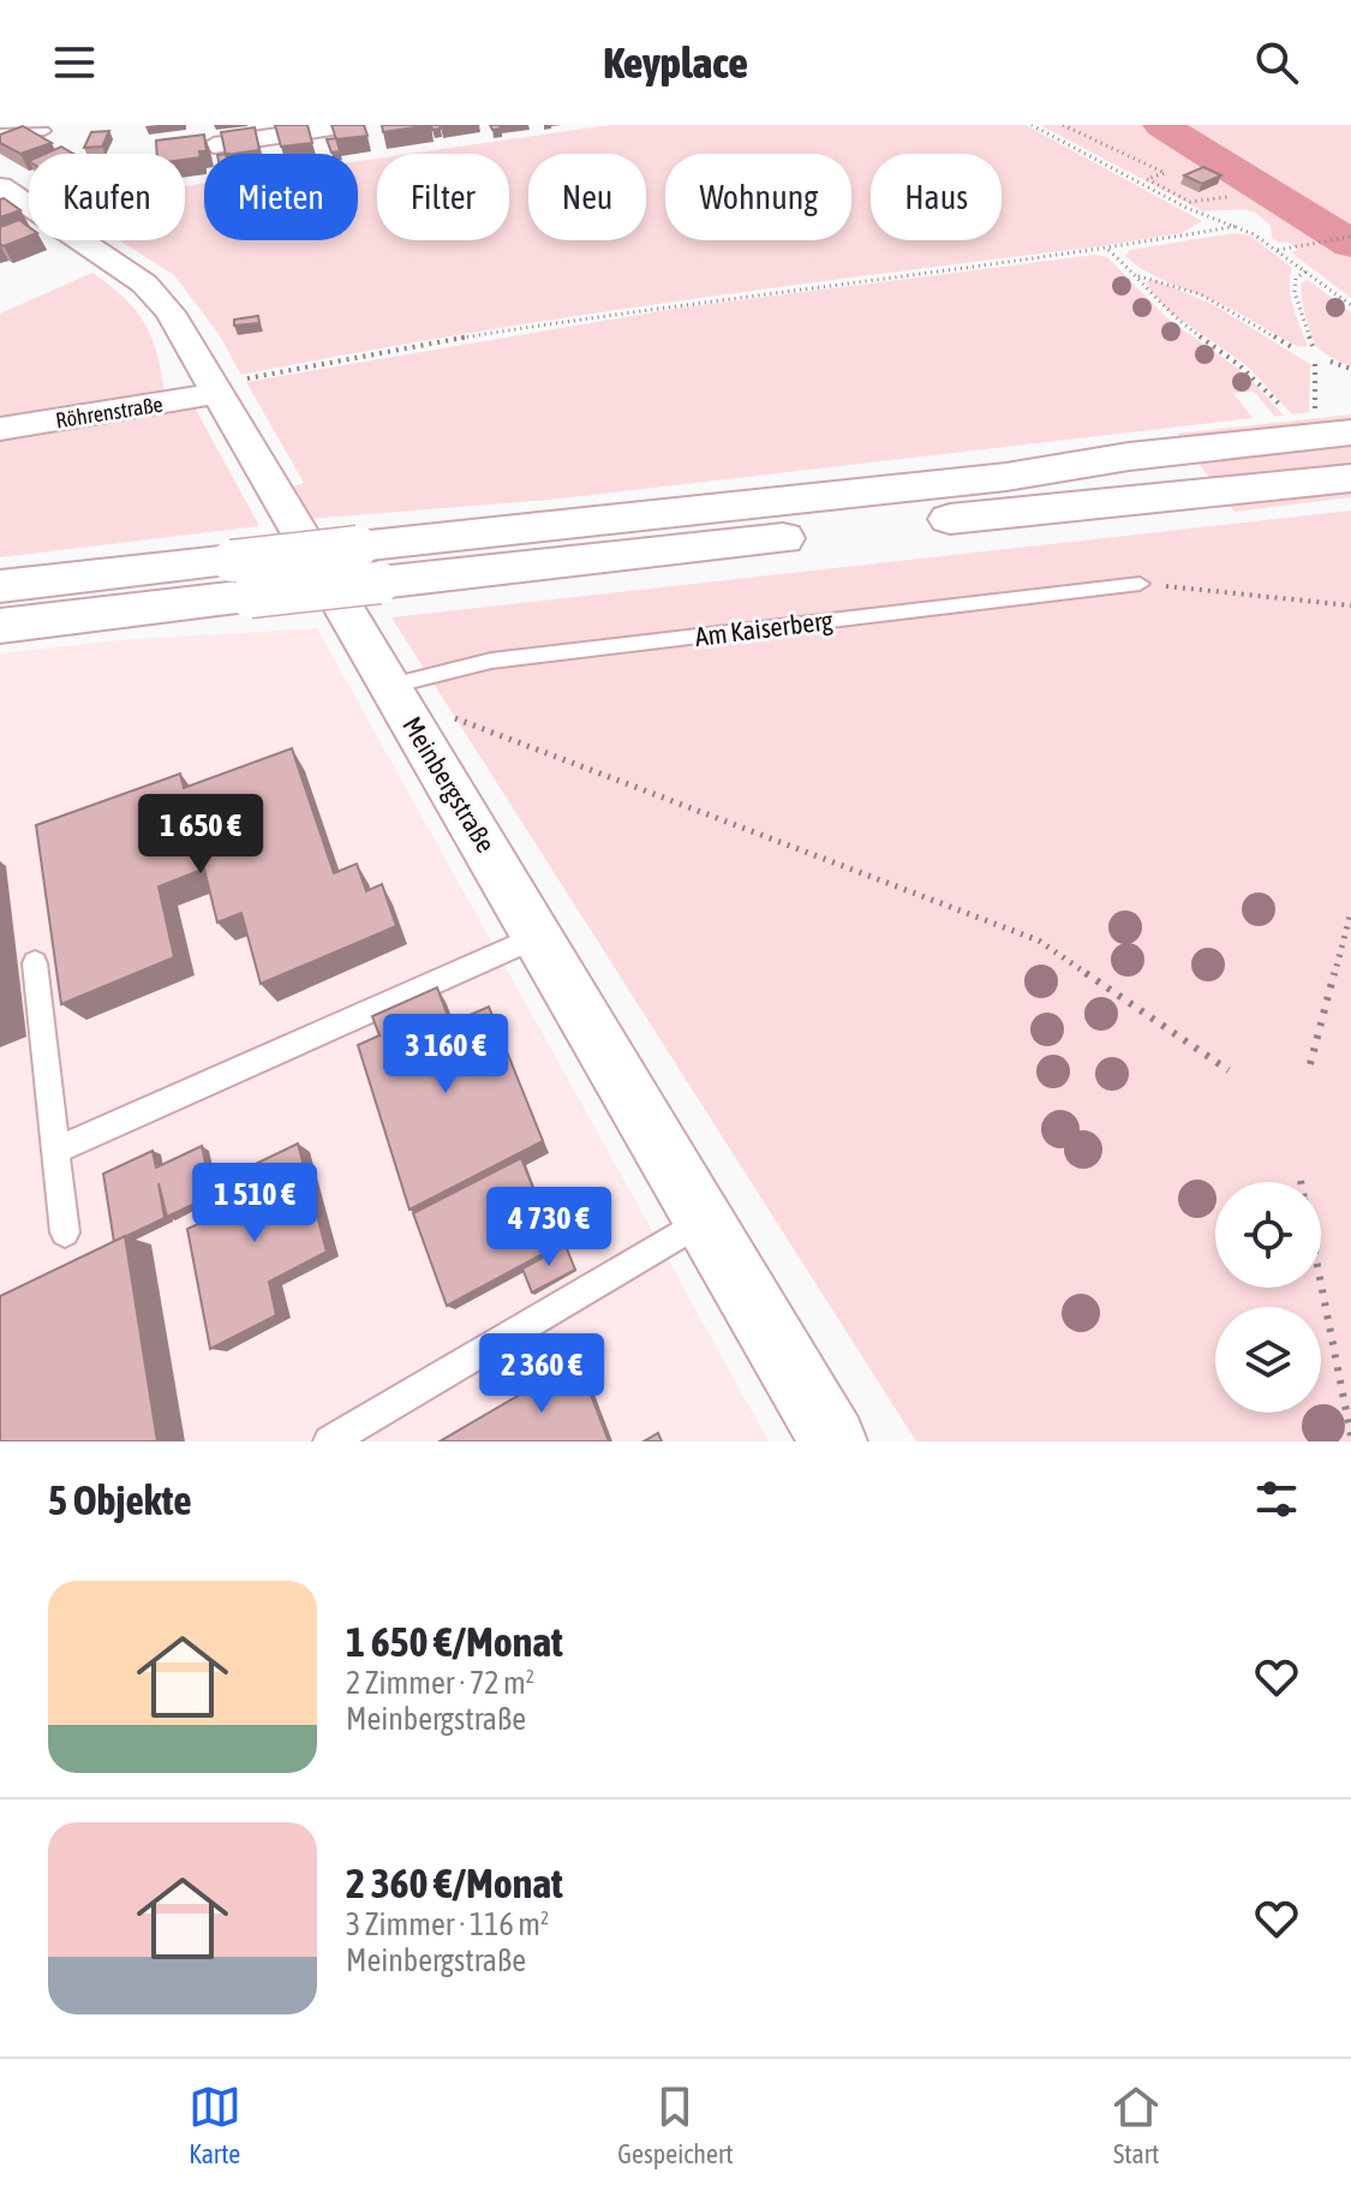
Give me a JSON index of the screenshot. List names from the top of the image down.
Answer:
{
  "streets": {
    "street": ["Röhrenstraße", "Meinbergstraße"],
    "lane": ["Am Kaiserberg"]
  },
  "crossings": [
    ["Röhrenstraße", "Meinbergstraße"],
    ["Am Kaiserberg", "Meinbergstraße"]
  ],
  "page": {
    "header": "Keyplace",
    "chip": [
      "Kaufen",
      "Mieten",
      "Filter",
      "Neu",
      "Wohnung",
      "Haus"
    ],
    "price": [
      "1 650 €",
      "3 160 €",
      "1 510 €",
      "4 730 €",
      "2 360 €"
    ],
    "heading": "5 Objekte",
    "list": [
      {
        "name": "1 650 €/Monat",
        "note": "2 Zimmer · 72 m² · Meinbergstraße"
      },
      {
        "name": "2 360 €/Monat",
        "note": "3 Zimmer · 116 m² · Meinbergstraße"
      }
    ],
    "tabs": ["Karte", "Gespeichert", "Start"]
  }
}
